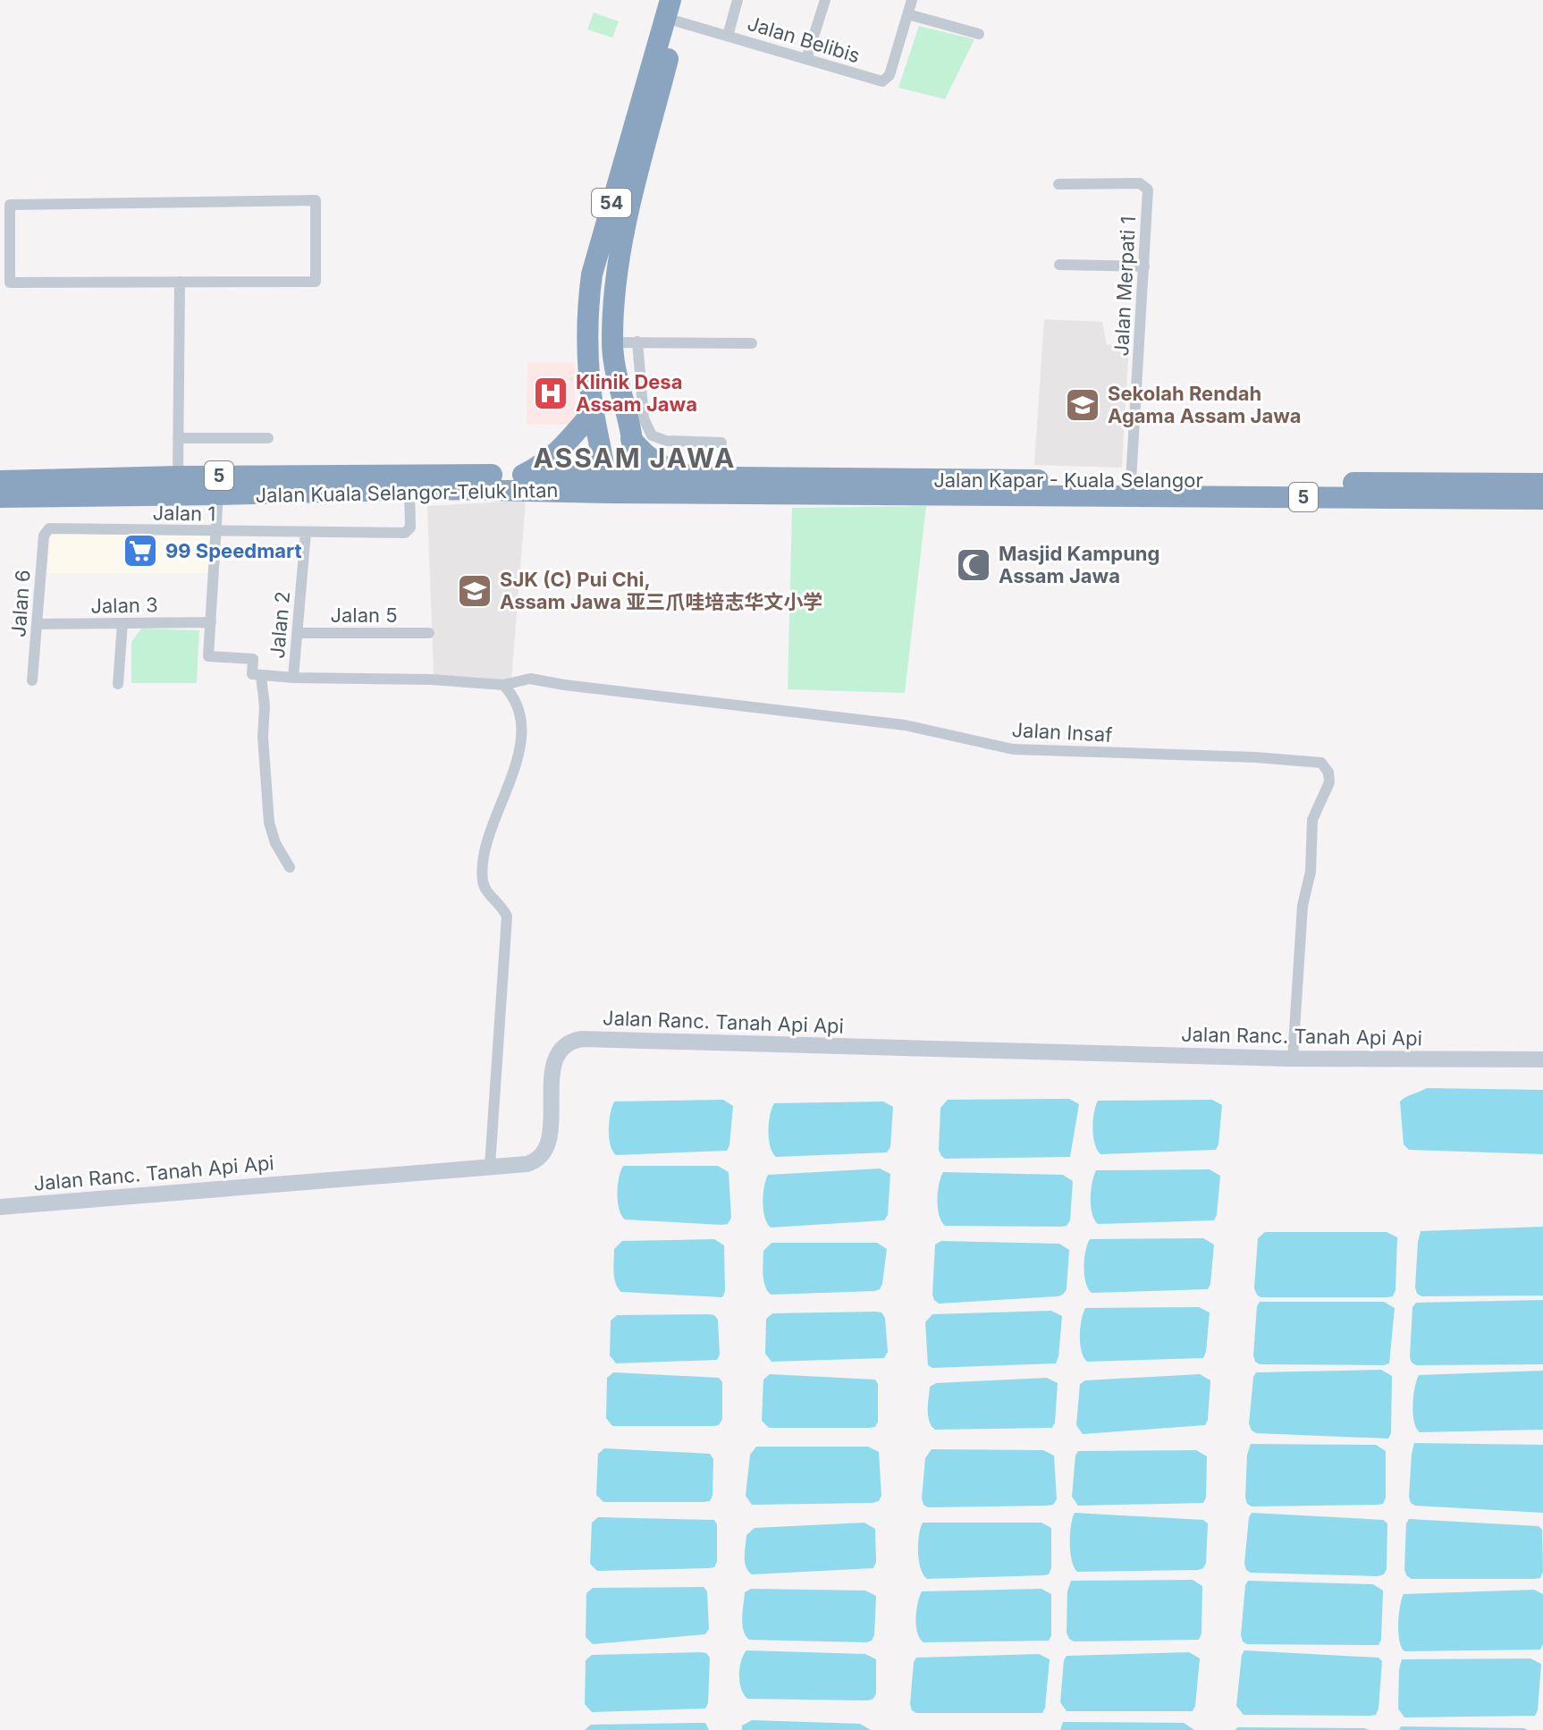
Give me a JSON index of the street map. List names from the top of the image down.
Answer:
{
  "streets": {
    "highway": [
      "54",
      "5",
      "Jalan Kapar - Kuala Selangor",
      "Jalan Kuala Selangor-Teluk Intan"
    ],
    "street": [
      "Jalan Belibis",
      "Jalan Merpati 1",
      "Jalan 1",
      "Jalan 6",
      "Jalan 3",
      "Jalan 5",
      "Jalan 2",
      "Jalan Insaf",
      "Jalan Ranc. Tanah Api Api"
    ]
  },
  "crossings": [
    ["Jalan Belibis", "54"],
    ["54", "Jalan Kapar - Kuala Selangor"],
    ["54", "Jalan Kuala Selangor-Teluk Intan"],
    ["Jalan Merpati 1", "Jalan Kapar - Kuala Selangor"],
    ["Jalan Kapar - Kuala Selangor", "Jalan Kuala Selangor-Teluk Intan"],
    ["Jalan Kuala Selangor-Teluk Intan", "Jalan 1"],
    ["Jalan 1", "Jalan 6"],
    ["Jalan 1", "Jalan 2"],
    ["Jalan 6", "Jalan 3"],
    ["Jalan 5", "Jalan 2"],
    ["Jalan Insaf", "Jalan Ranc. Tanah Api Api"]
  ],
  "districts": ["ASSAM JAWA"],
  "places": {
    "hospital": ["Klinik Desa Assam Jawa"],
    "school or university": ["Sekolah Rendah Agama Assam Jawa", "SJK (C) Pui Chi, Assam Jawa 亚三爪哇培志华文小学"],
    "supermarket": ["99 Speedmart"],
    "mosque": ["Masjid Kampung Assam Jawa"]
  }
}
